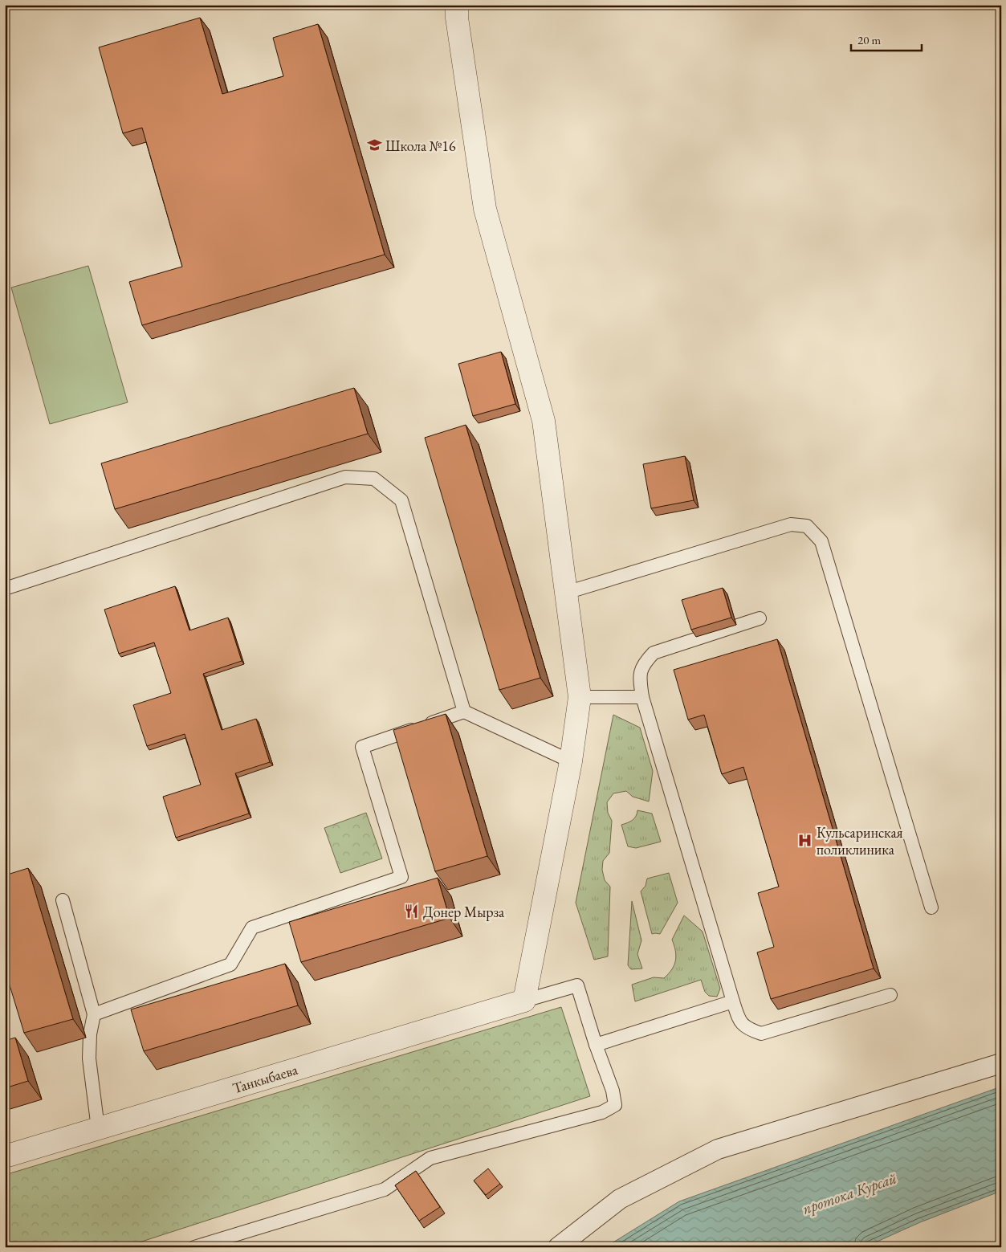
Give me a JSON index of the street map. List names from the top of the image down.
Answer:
{
  "streets": {
    "street": ["Танкыбаева"]
  },
  "water": ["протока Курсай"],
  "places": {
    "school or university": ["Школа №16"],
    "hospital": ["Кульсаринская поликлиника"],
    "restaurant": ["Донер Мырза"]
  },
  "scale_bar": "20 m"
}
